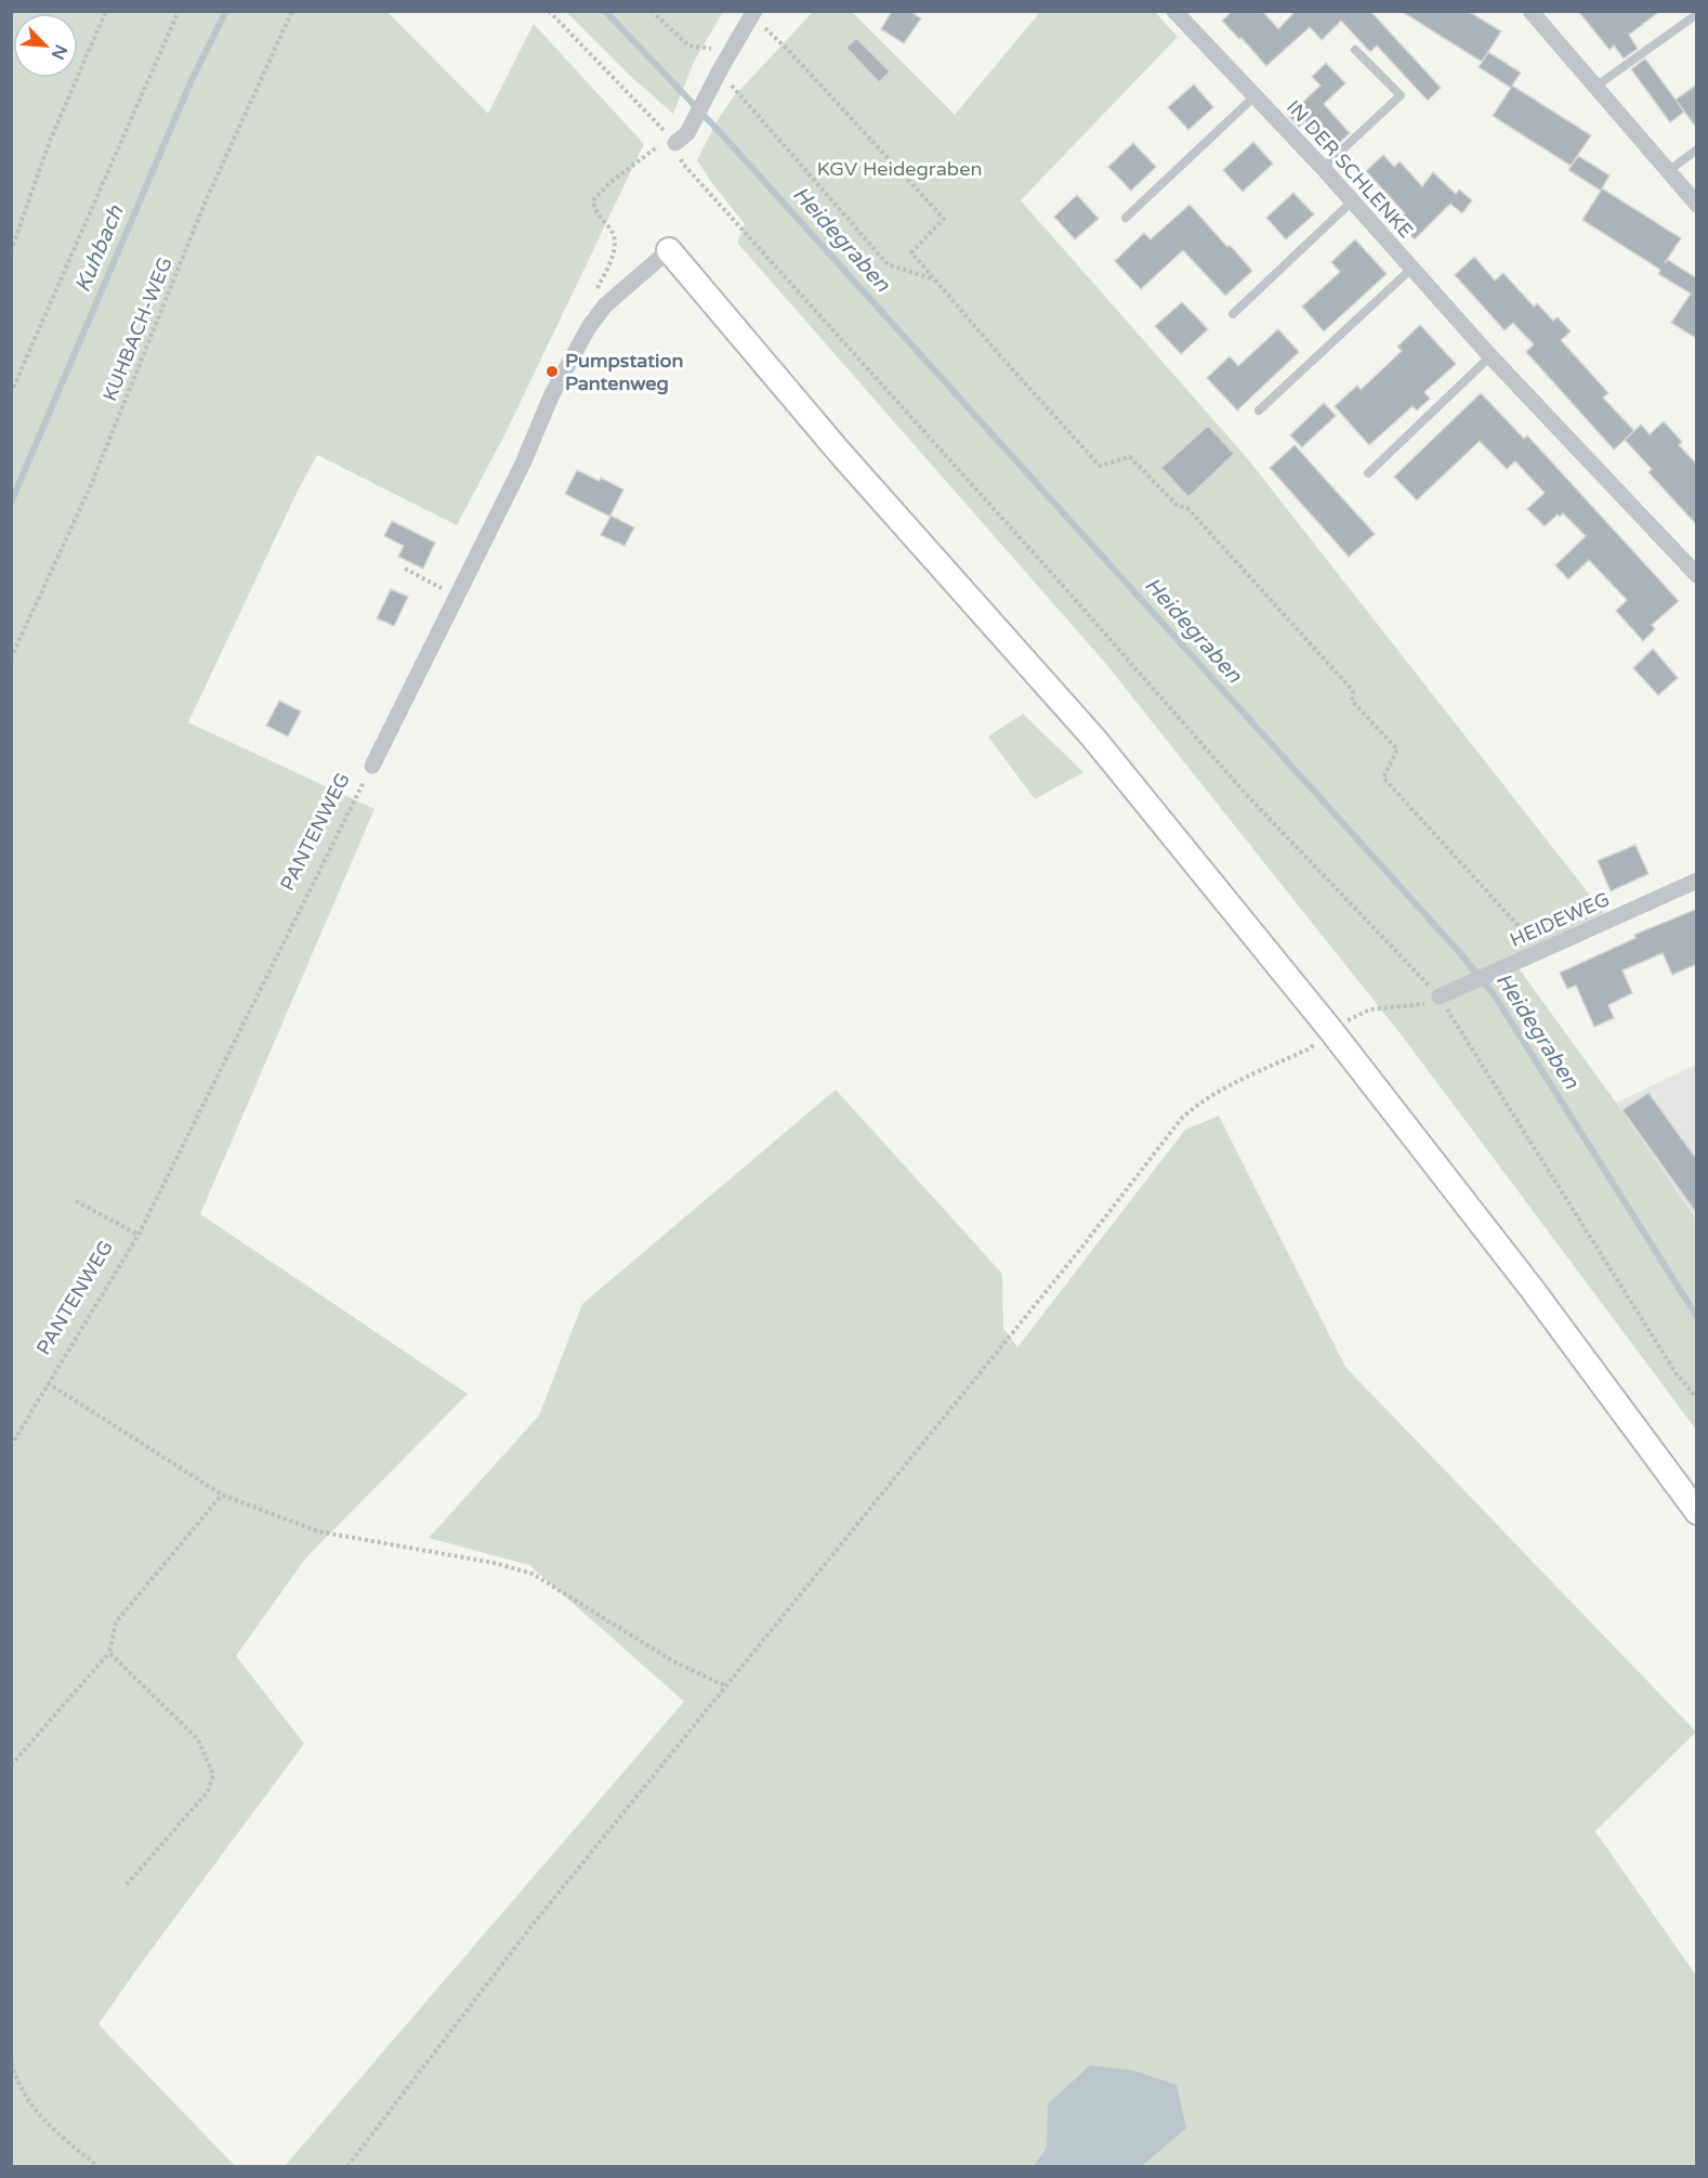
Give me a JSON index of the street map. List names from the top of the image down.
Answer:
{
  "streets": {
    "street": ["IN DER SCHLENKE", "PANTENWEG", "HEIDEWEG"],
    "path": ["KUHBACH-WEG"]
  },
  "water": ["Heidegraben", "Kuhbach"],
  "parks": ["KGV Heidegraben"],
  "places": ["Pumpstation Pantenweg"],
  "north": "bottom right"
}
